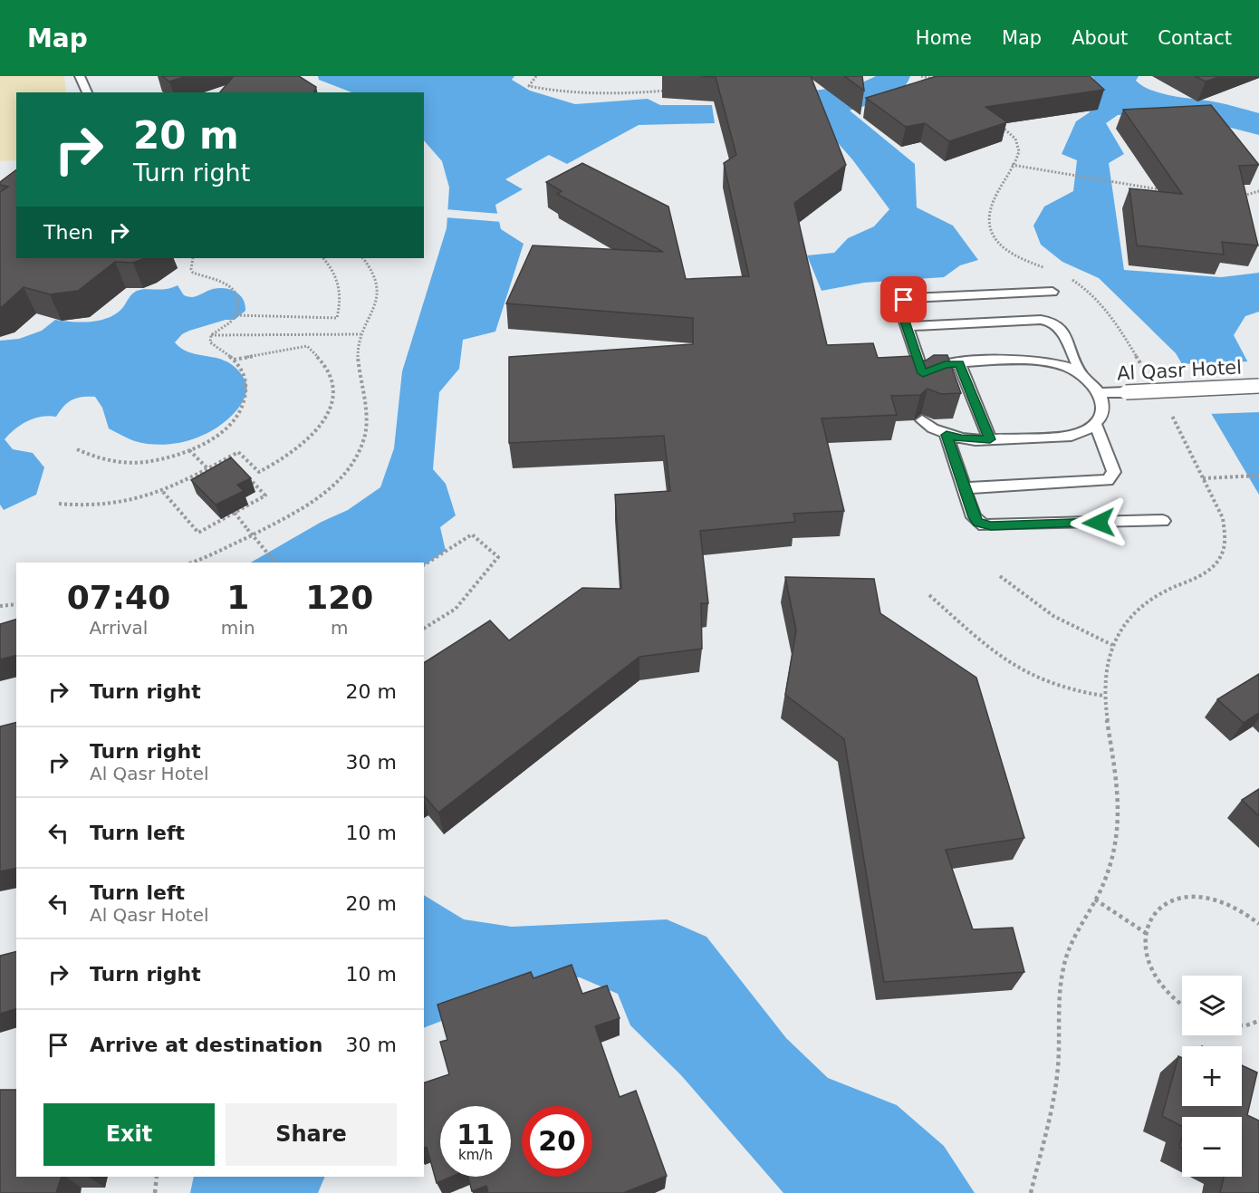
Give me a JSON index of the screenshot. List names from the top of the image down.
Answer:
{
  "streets": {
    "lane": ["Al Qasr Hotel"]
  },
  "page": {
    "header": "Map",
    "nav": [
      "Home",
      "Map",
      "About",
      "Contact"
    ],
    "turn": ["20 m", "Turn right"],
    "then": "Then",
    "eta": [
      "07:40",
      "Arrival",
      "1",
      "min",
      "120",
      "m"
    ],
    "list": [
      {
        "name": "Turn right",
        "value": "20 m"
      },
      {
        "name": "Turn right",
        "note": "Al Qasr Hotel",
        "value": "30 m"
      },
      {
        "name": "Turn left",
        "value": "10 m"
      },
      {
        "name": "Turn left",
        "note": "Al Qasr Hotel",
        "value": "20 m"
      },
      {
        "name": "Turn right",
        "value": "10 m"
      },
      {
        "name": "Arrive at destination",
        "value": "30 m"
      }
    ],
    "map_buttons": ["+", "−"],
    "buttons": ["Exit", "Share"],
    "speed": "11 km/h",
    "limit": "20"
  }
}
